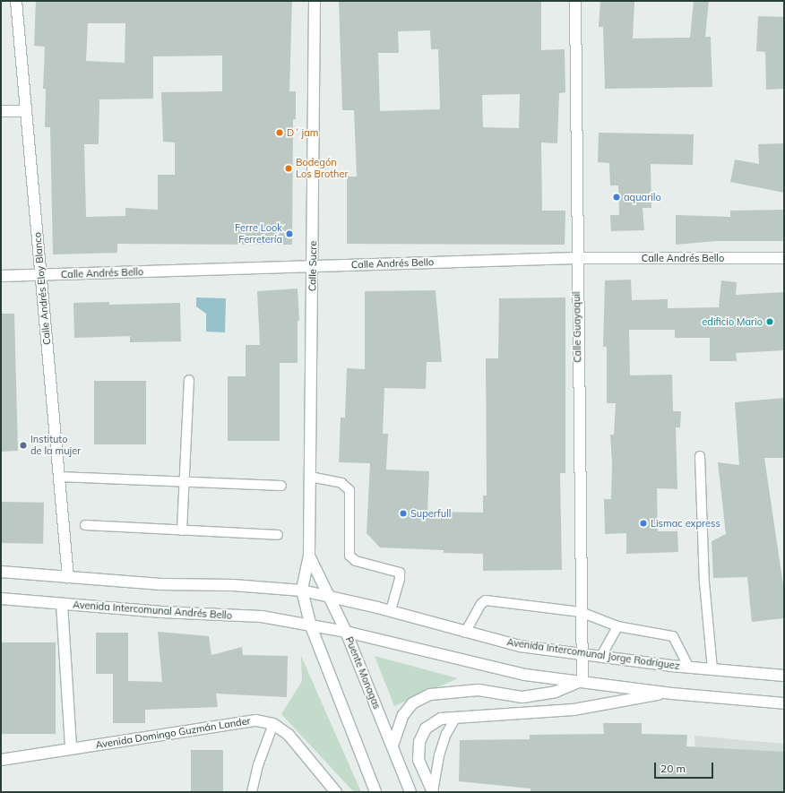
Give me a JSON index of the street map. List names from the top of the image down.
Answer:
{
  "streets": {
    "street": [
      "Calle Andrés Bello",
      "Calle Sucre",
      "Calle Andrés Eloy Blanco",
      "Calle Guayaquil",
      "Avenida Intercomunal Andrés Bello",
      "Avenida Intercomunal Jorge Rodriguez",
      "Puente Monagas",
      "Avenida Domingo Guzmán Lander"
    ]
  },
  "crossings": [
    ["Calle Andrés Bello", "Calle Sucre"],
    ["Calle Andrés Bello", "Calle Andrés Eloy Blanco"],
    ["Calle Andrés Bello", "Calle Guayaquil"],
    ["Calle Sucre", "Puente Monagas"],
    ["Calle Guayaquil", "Avenida Intercomunal Jorge Rodriguez"],
    ["Avenida Intercomunal Andrés Bello", "Puente Monagas"],
    ["Avenida Intercomunal Jorge Rodriguez", "Puente Monagas"]
  ],
  "places": [
    "D´ jam",
    "Bodegón Los Brother",
    "aquarilo",
    "Ferre Look Ferretería",
    "edificio Mario",
    "Instituto de la mujer",
    "Superfull",
    "Lismac express"
  ],
  "scale_bar": "20 m"
}
